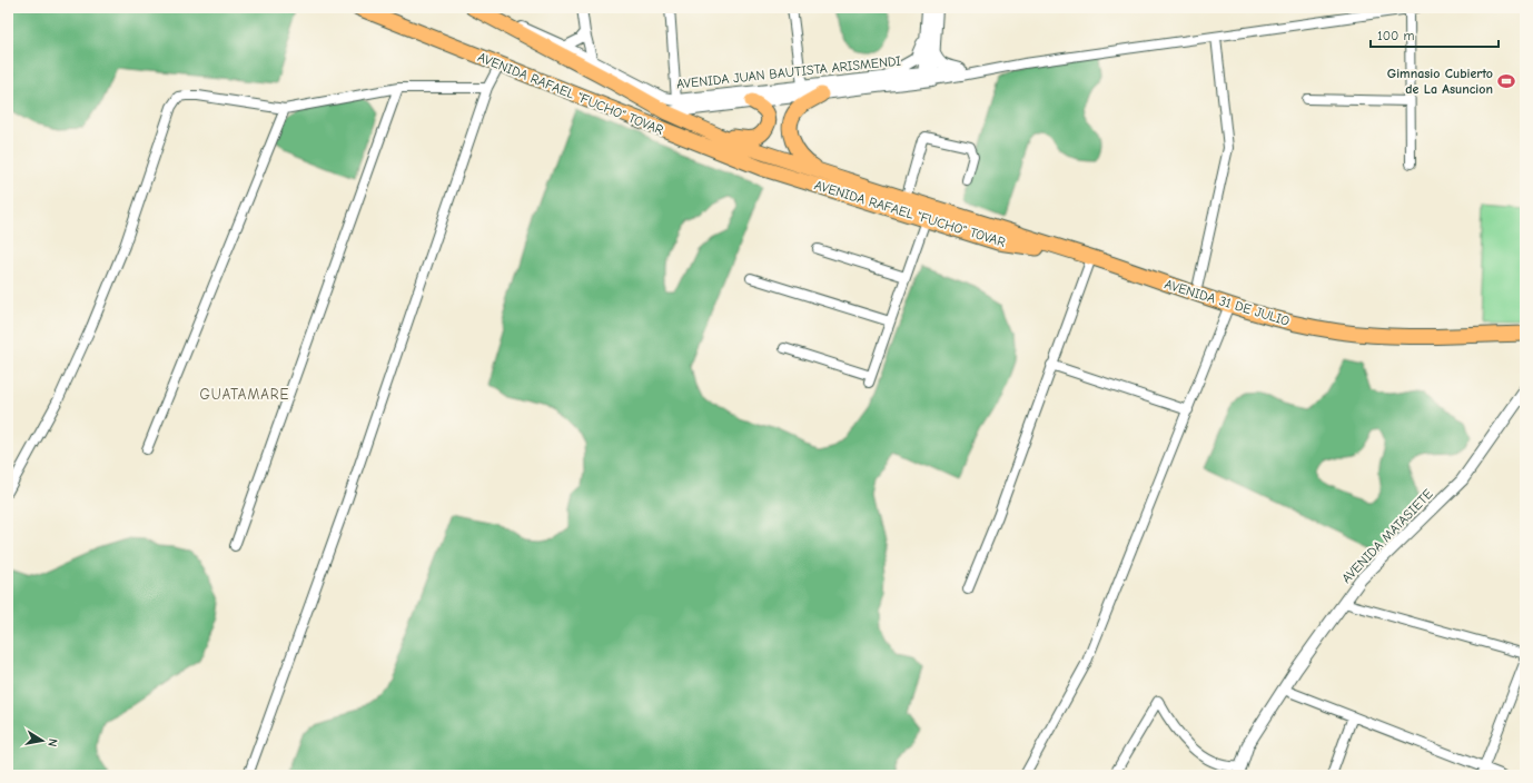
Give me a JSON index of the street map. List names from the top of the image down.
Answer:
{
  "streets": {
    "main road": ["AVENIDA RAFAEL \"FUCHO\" TOVAR", "AVENIDA 31 DE JULIO"],
    "street": ["AVENIDA JUAN BAUTISTA ARISMENDI", "AVENIDA MATASIETE"]
  },
  "crossings": [
    ["AVENIDA JUAN BAUTISTA ARISMENDI", "AVENIDA RAFAEL \"FUCHO\" TOVAR"],
    ["AVENIDA RAFAEL \"FUCHO\" TOVAR", "AVENIDA 31 DE JULIO"]
  ],
  "districts": ["GUATAMARE"],
  "places": {
    "sports": ["Gimnasio Cubierto de La Asuncion"]
  },
  "scale_bar": "100 m",
  "north": "right"
}
